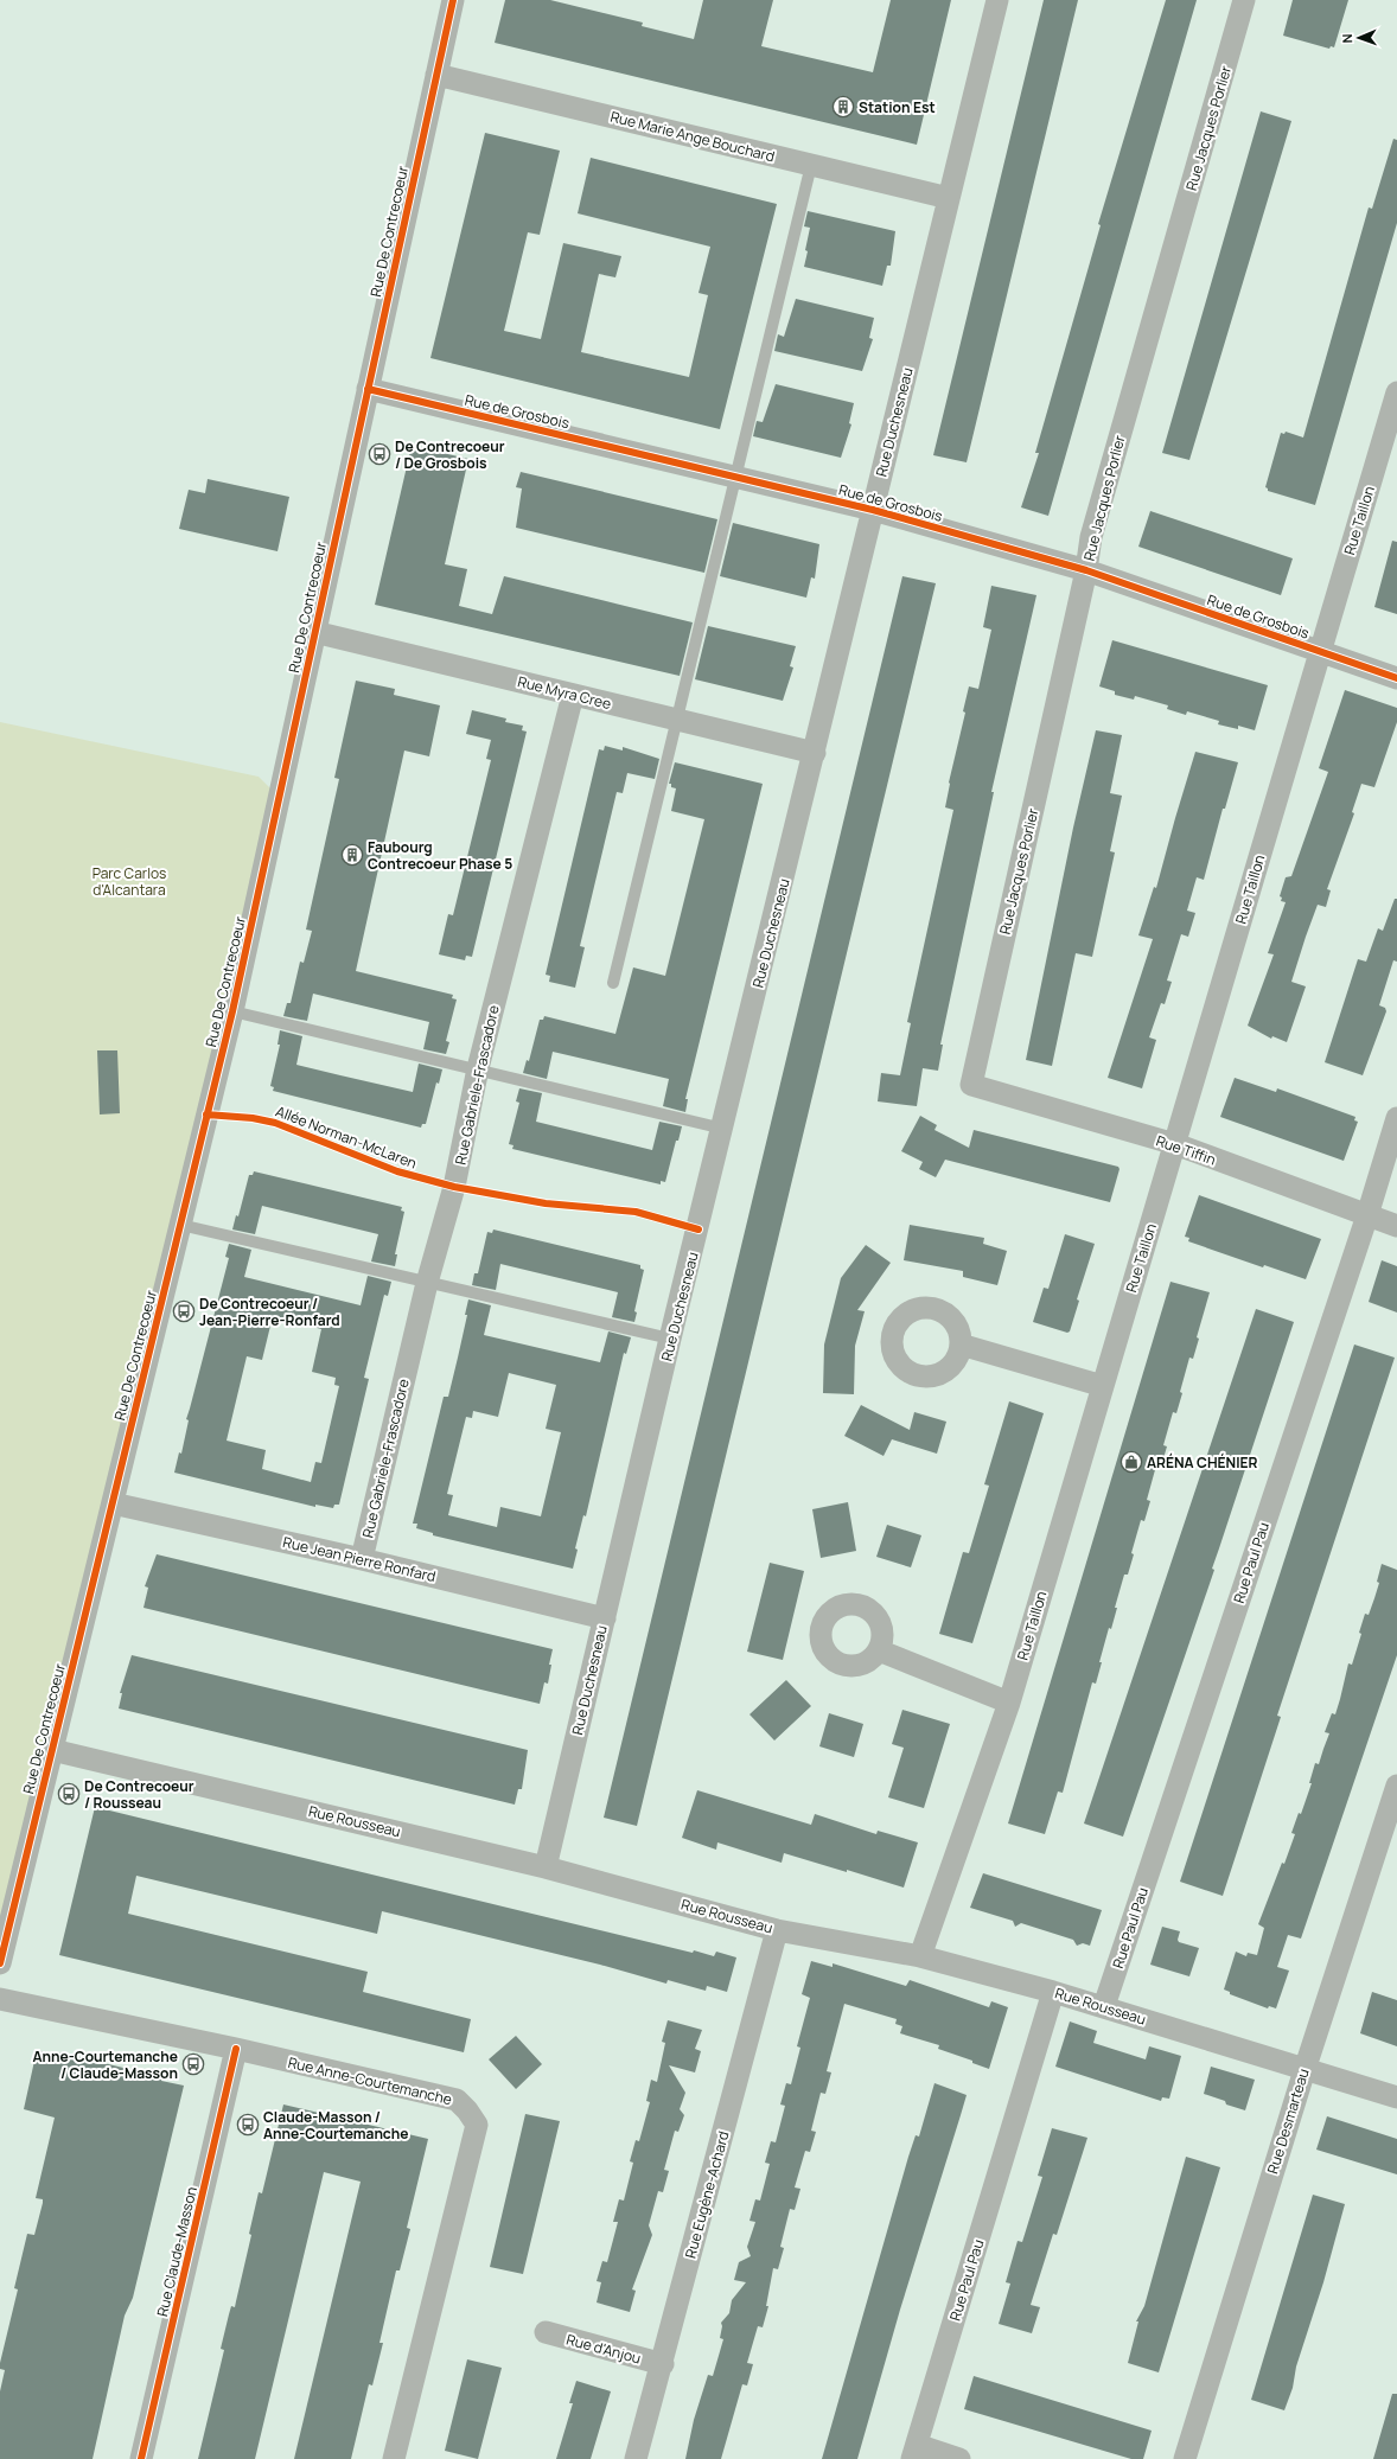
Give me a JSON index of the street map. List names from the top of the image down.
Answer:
{
  "streets": {
    "street": [
      "Rue Jacques Porlier",
      "Rue Marie Ange Bouchard",
      "Rue De Contrecoeur",
      "Rue de Grosbois",
      "Rue Duchesneau",
      "Rue Taillon",
      "Rue Myra Cree",
      "Rue Gabriele-Frascadore",
      "Rue Tiffin",
      "Rue Jean Pierre Ronfard",
      "Rue Paul Pau",
      "Rue Rousseau",
      "Rue Anne-Courtemanche",
      "Rue Desmarteau",
      "Rue Eugène-Achard",
      "Rue Claude-Masson",
      "Rue d'Anjou"
    ],
    "cycle path": ["Allée Norman-McLaren"]
  },
  "crossings": [
    ["Rue Jacques Porlier", "Rue de Grosbois"],
    ["Rue Jacques Porlier", "Rue Tiffin"],
    ["Rue Marie Ange Bouchard", "Rue De Contrecoeur"],
    ["Rue Marie Ange Bouchard", "Rue Duchesneau"],
    ["Rue De Contrecoeur", "Rue de Grosbois"],
    ["Rue De Contrecoeur", "Rue Myra Cree"],
    ["Rue De Contrecoeur", "Rue Jean Pierre Ronfard"],
    ["Rue De Contrecoeur", "Rue Rousseau"],
    ["Rue de Grosbois", "Rue Duchesneau"],
    ["Rue de Grosbois", "Rue Taillon"],
    ["Rue Duchesneau", "Rue Myra Cree"],
    ["Rue Duchesneau", "Rue Jean Pierre Ronfard"],
    ["Rue Duchesneau", "Rue Rousseau"],
    ["Rue Taillon", "Rue Tiffin"],
    ["Rue Taillon", "Rue Rousseau"],
    ["Rue Myra Cree", "Rue Gabriele-Frascadore"],
    ["Rue Gabriele-Frascadore", "Rue Jean Pierre Ronfard"],
    ["Rue Tiffin", "Rue Paul Pau"],
    ["Rue Paul Pau", "Rue Rousseau"],
    ["Rue Rousseau", "Rue Desmarteau"],
    ["Rue Rousseau", "Rue Eugène-Achard"],
    ["Rue Anne-Courtemanche", "Rue Claude-Masson"],
    ["Rue Eugène-Achard", "Rue d'Anjou"]
  ],
  "parks": ["Parc Carlos d'Alcantara"],
  "places": {
    "building": ["Station Est", "Faubourg Contrecoeur Phase 5"],
    "bus stop": [
      "De Contrecoeur / De Grosbois",
      "De Contrecoeur / Jean-Pierre-Ronfard",
      "De Contrecoeur / Rousseau",
      "Anne-Courtemanche / Claude-Masson",
      "Claude-Masson / Anne-Courtemanche"
    ],
    "shop": ["ARÉNA CHÉNIER"]
  },
  "north": "left"
}
